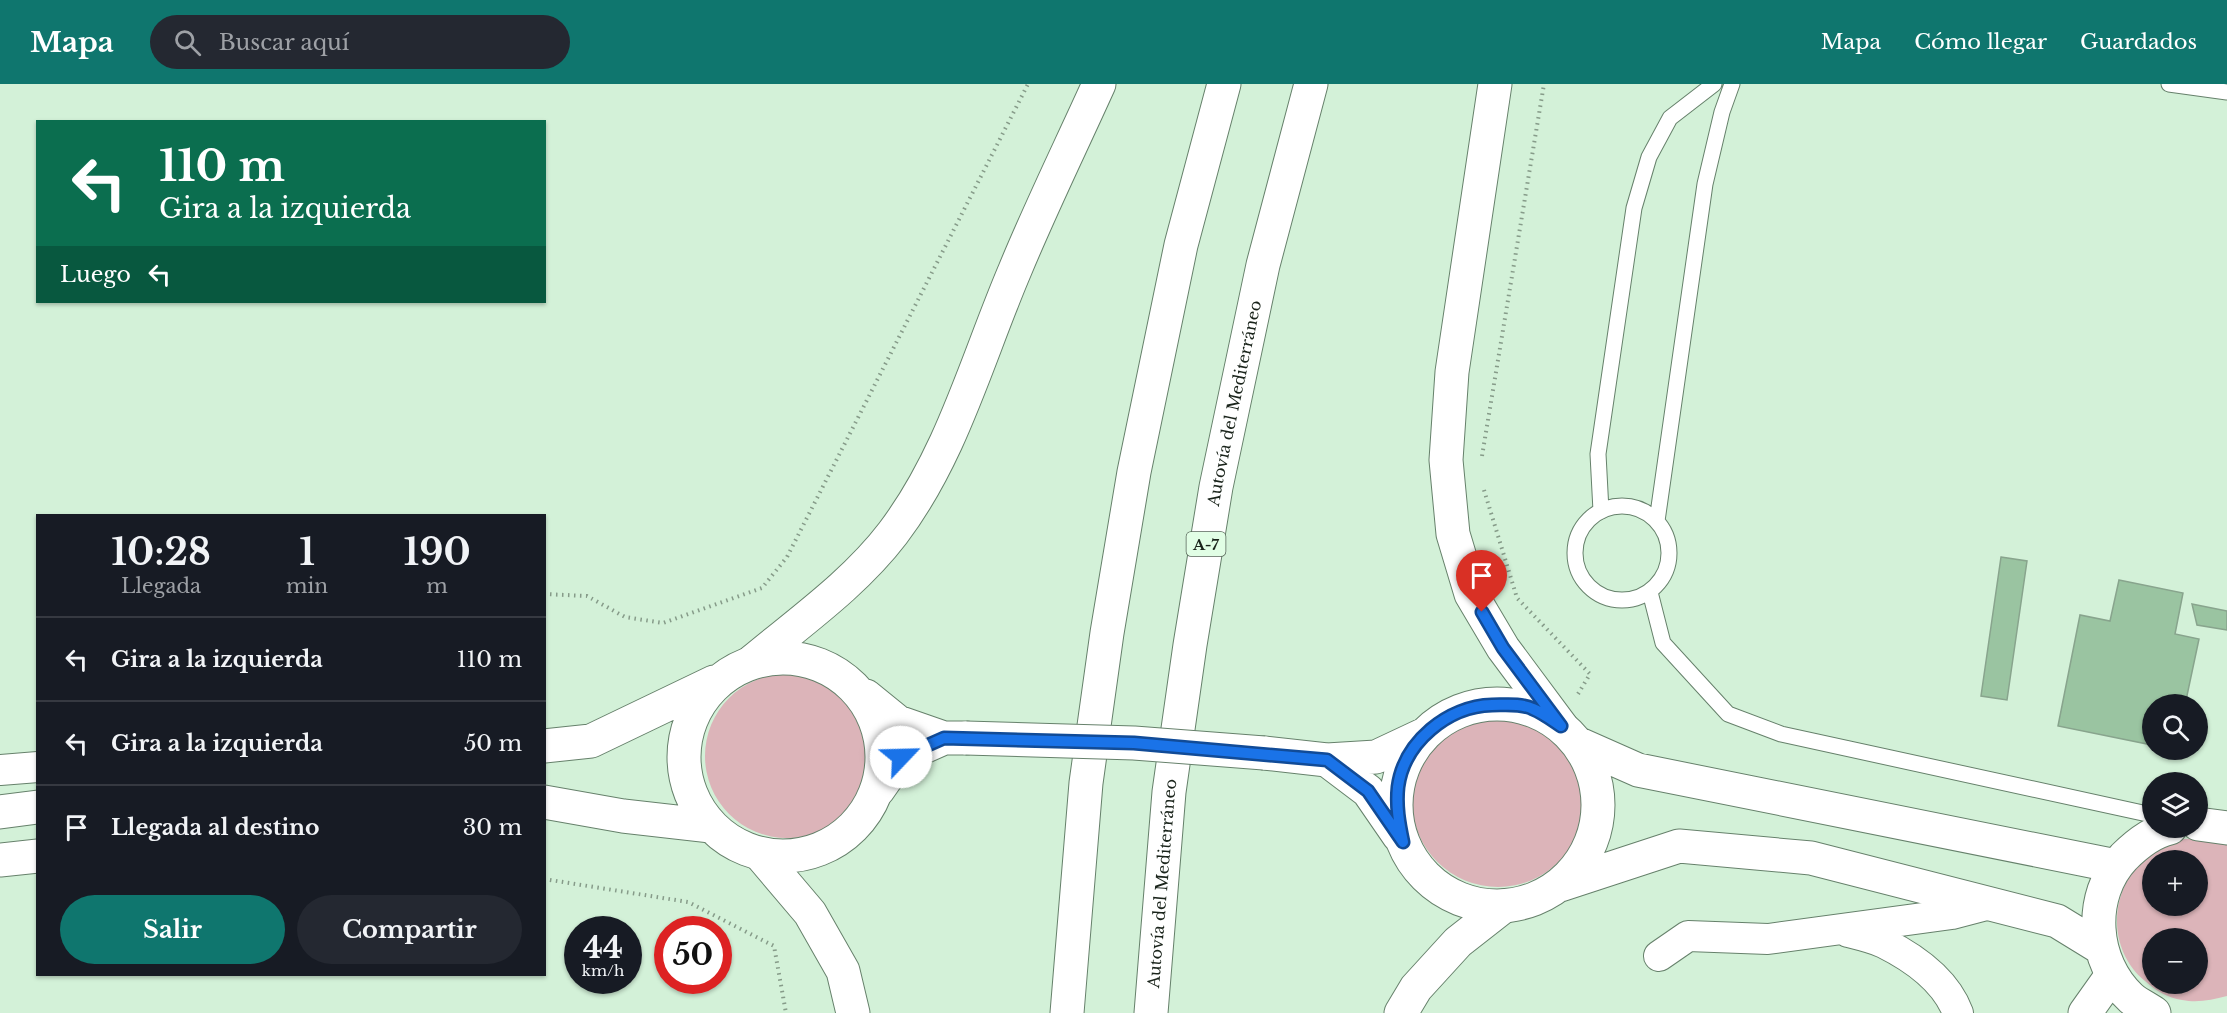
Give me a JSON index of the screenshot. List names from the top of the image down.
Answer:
{
  "streets": {
    "main road": ["Autovía del Mediterráneo", "A-7"]
  },
  "page": {
    "header": "Mapa",
    "search": "Buscar aquí",
    "nav": ["Mapa", "Cómo llegar", "Guardados"],
    "turn": ["110 m", "Gira a la izquierda"],
    "then": "Luego",
    "eta": [
      "10:28",
      "Llegada",
      "1",
      "min",
      "190",
      "m"
    ],
    "list": [
      {
        "name": "Gira a la izquierda",
        "value": "110 m"
      },
      {
        "name": "Gira a la izquierda",
        "value": "50 m"
      },
      {
        "name": "Llegada al destino",
        "value": "30 m"
      }
    ],
    "map_buttons": ["+", "−"],
    "buttons": ["Salir", "Compartir"],
    "speed": "44 km/h",
    "limit": "50"
  }
}
